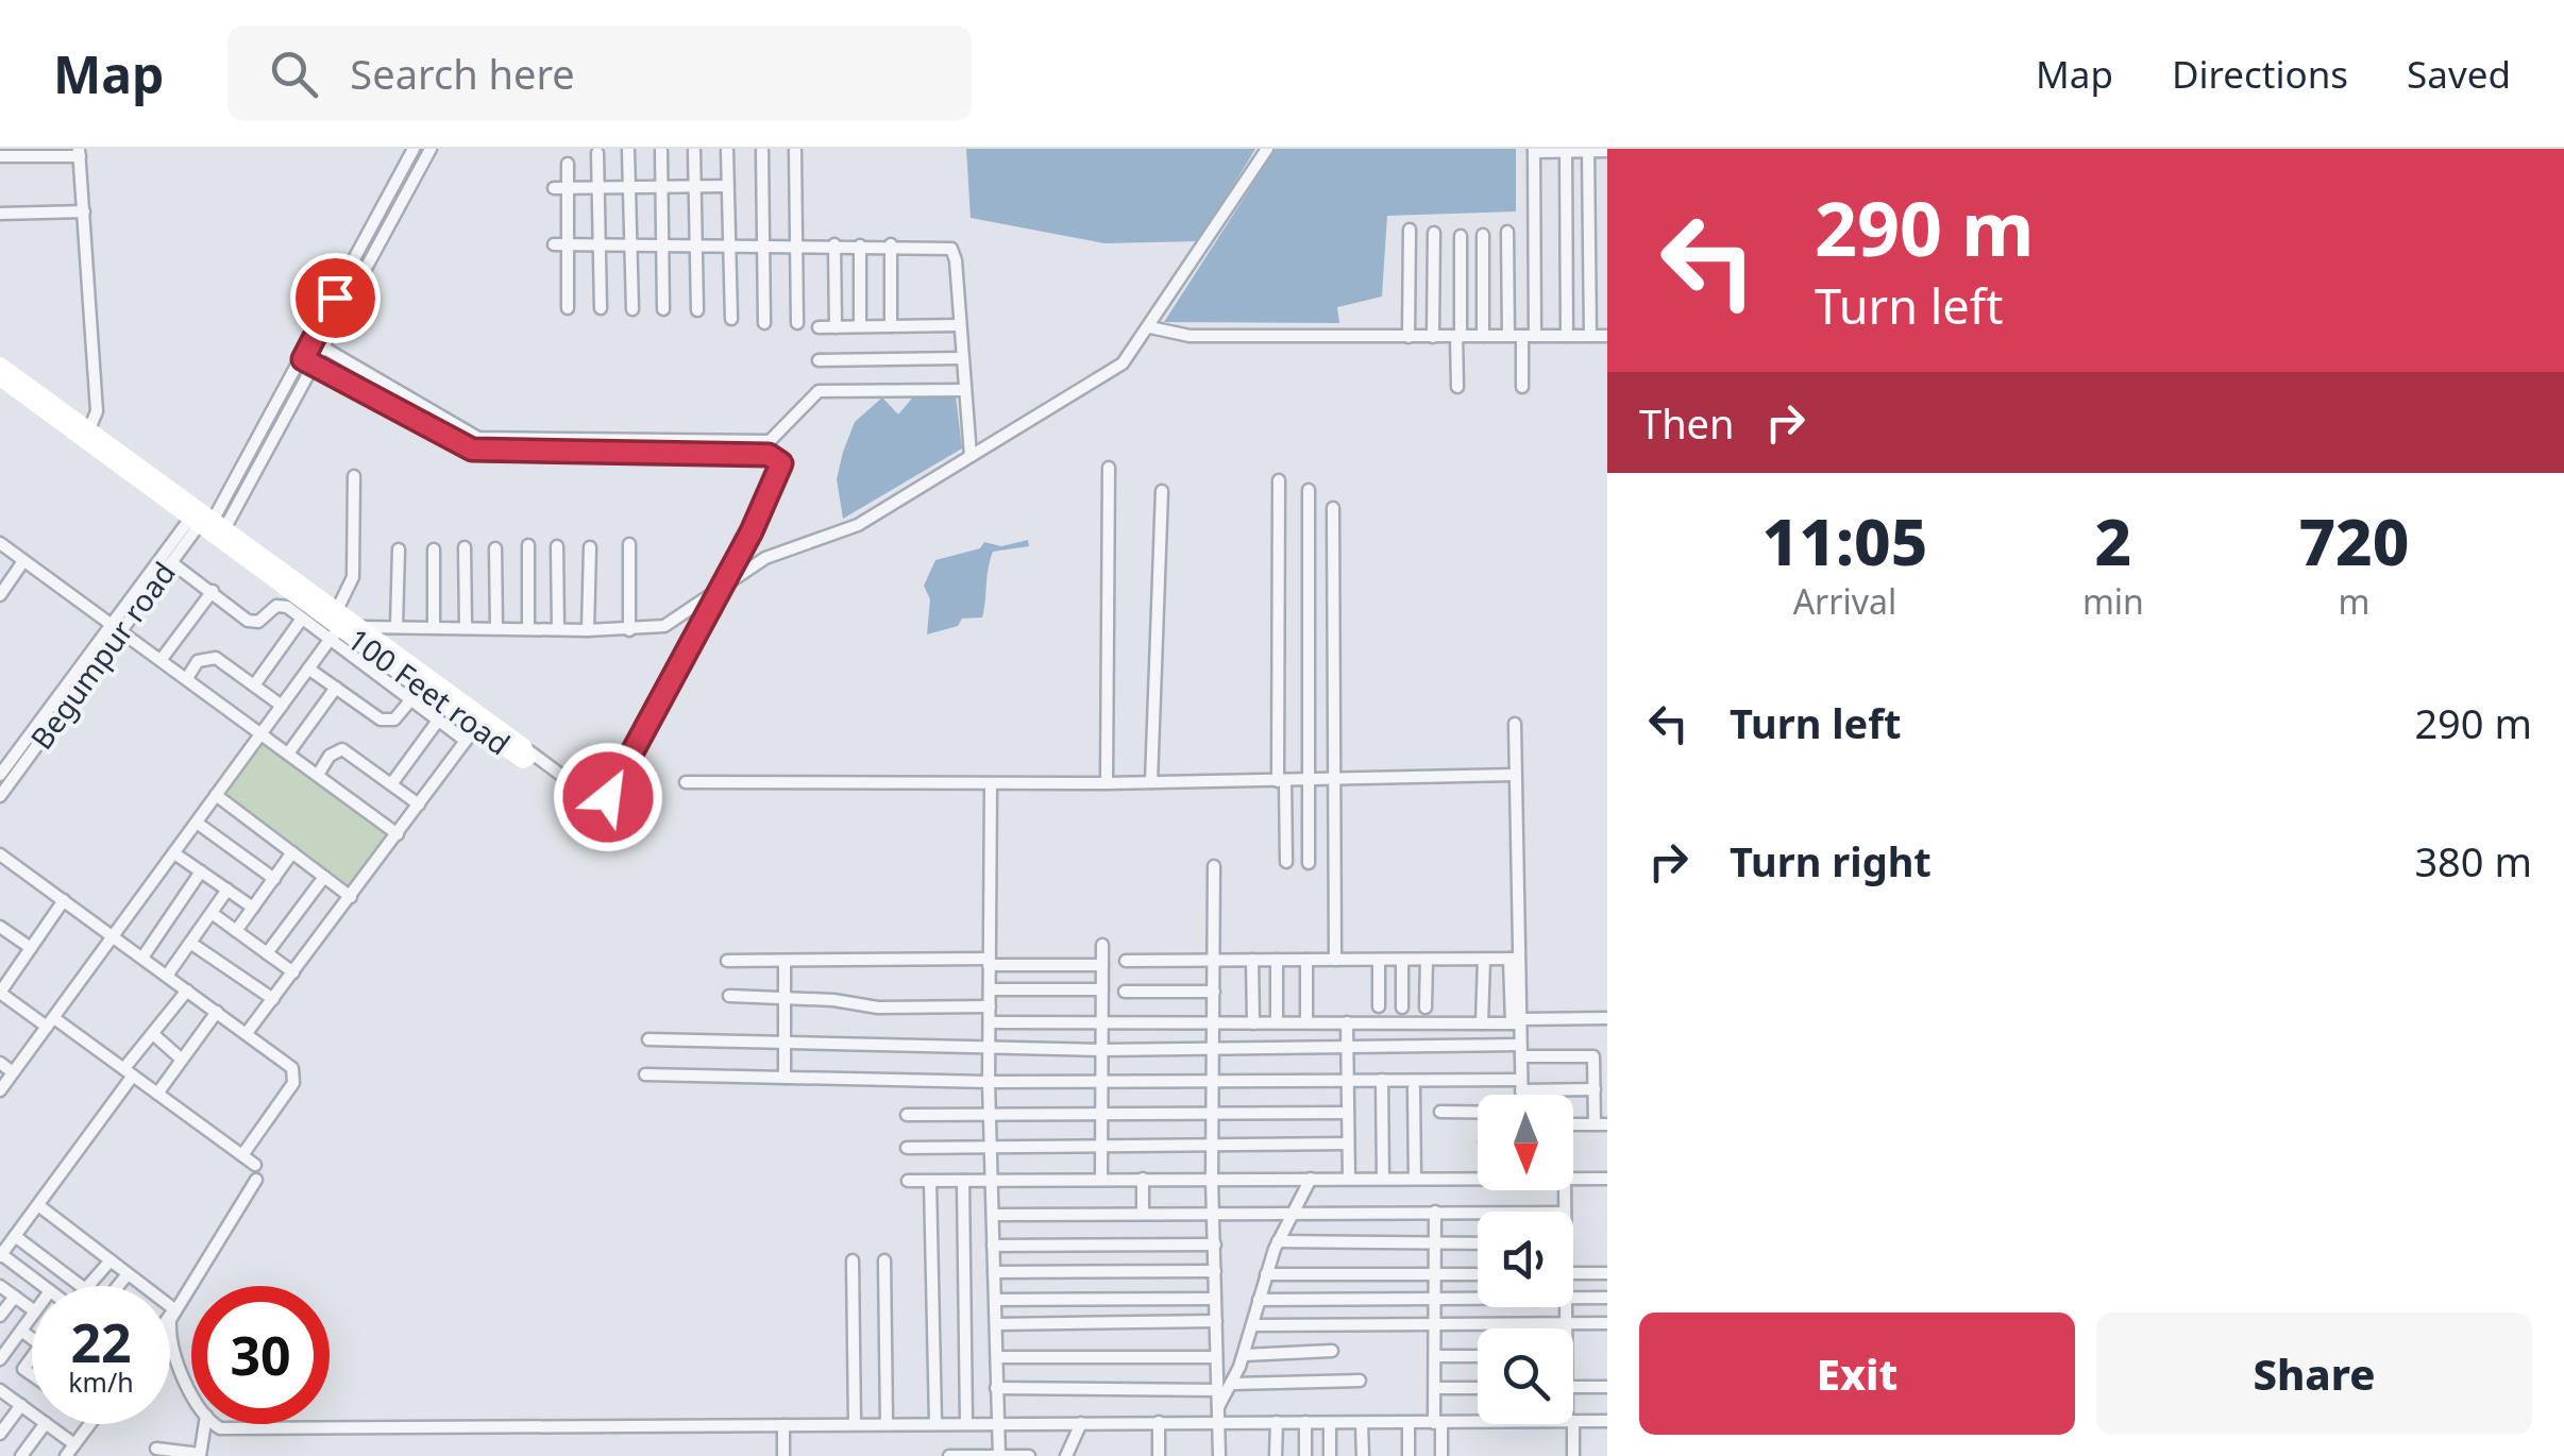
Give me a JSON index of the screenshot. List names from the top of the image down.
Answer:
{
  "streets": {
    "street": ["Begumpur road", "100 Feet road"]
  },
  "crossings": [
    ["Begumpur road", "100 Feet road"]
  ],
  "north": "bottom",
  "page": {
    "header": "Map",
    "search": "Search here",
    "nav": ["Map", "Directions", "Saved"],
    "turn": ["290 m", "Turn left"],
    "then": "Then",
    "eta": [
      "11:05",
      "Arrival",
      "2",
      "min",
      "720",
      "m"
    ],
    "list": [
      {
        "name": "Turn left",
        "value": "290 m"
      },
      {
        "name": "Turn right",
        "value": "380 m"
      }
    ],
    "speed": "22 km/h",
    "limit": "30",
    "buttons": ["Exit", "Share"]
  }
}
